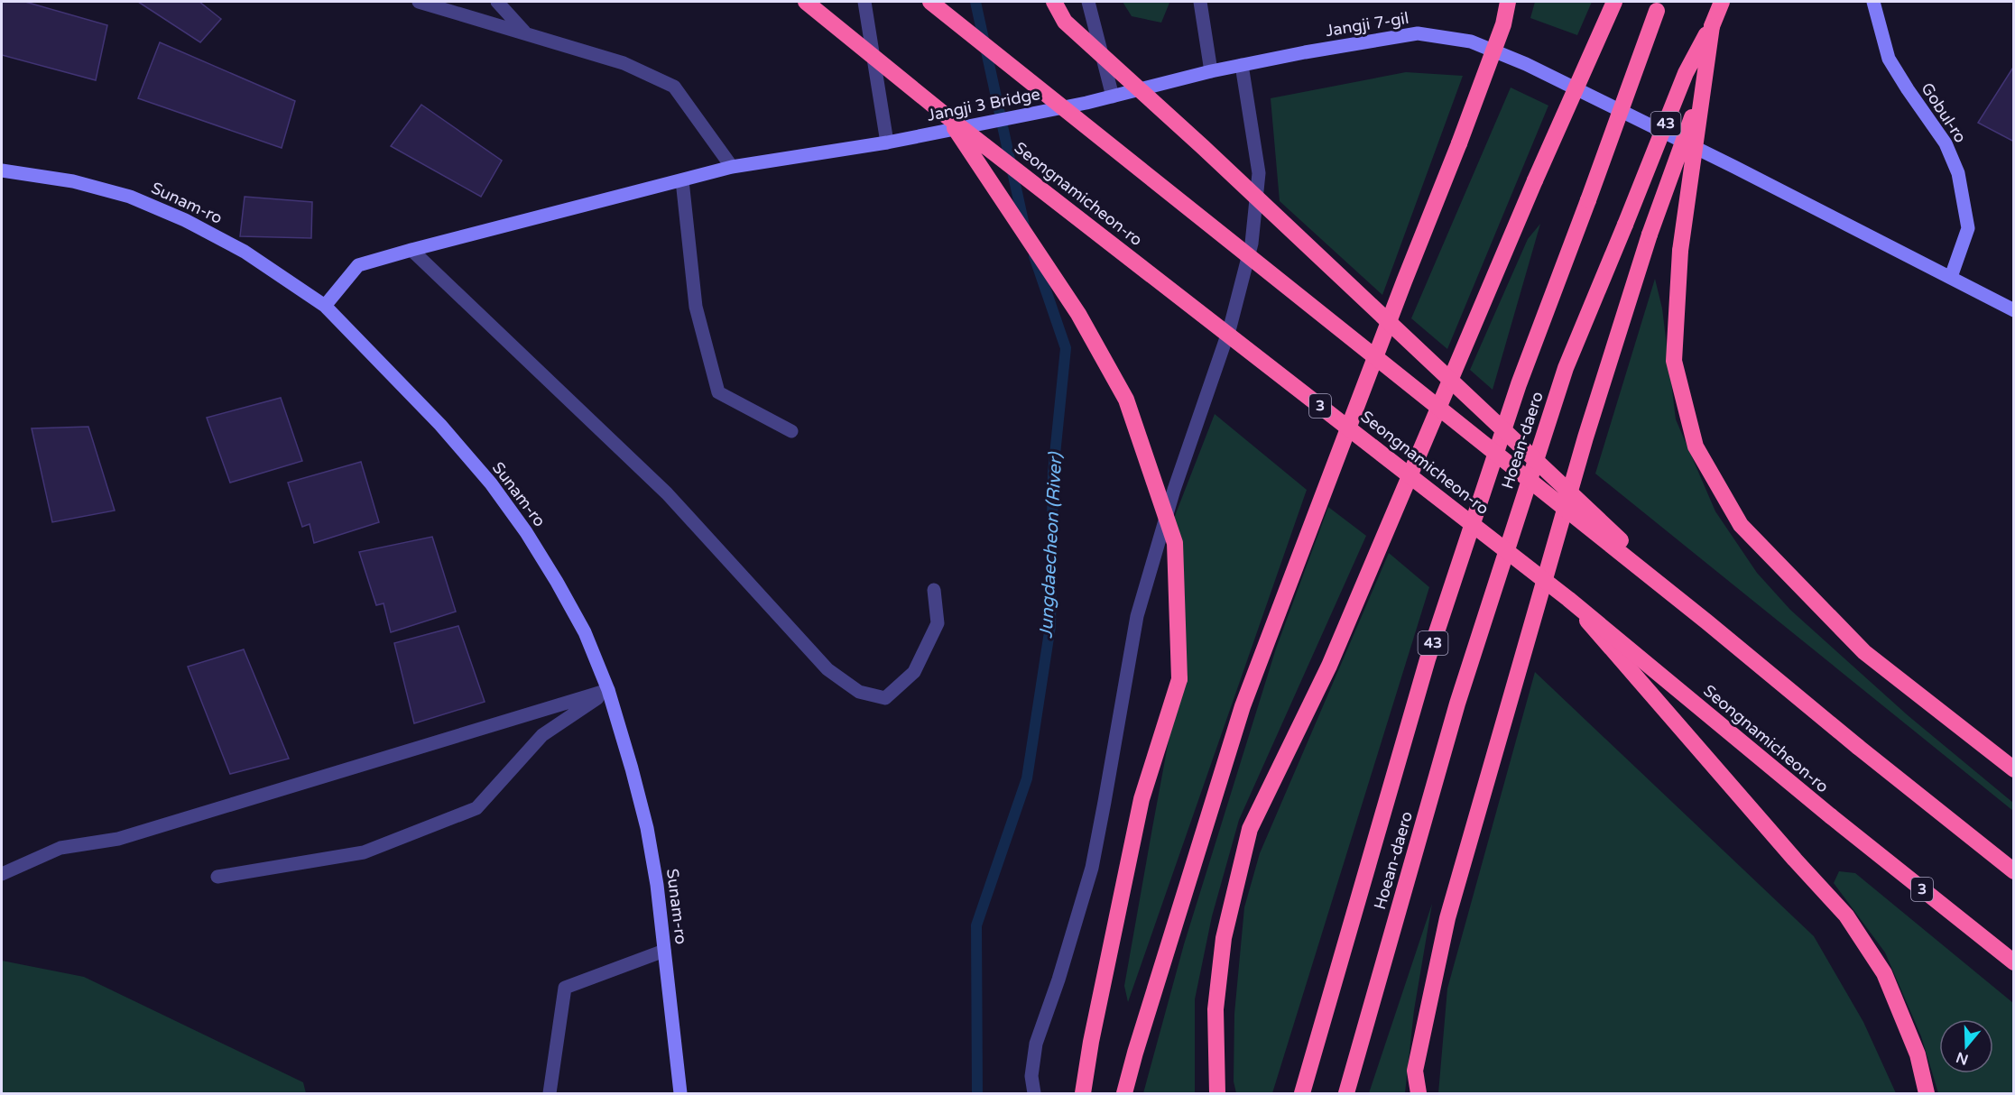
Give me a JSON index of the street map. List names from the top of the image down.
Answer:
{
  "streets": {
    "highway": [
      "43",
      "Seongnamicheon-ro",
      "3",
      "Hoean-daero"
    ],
    "street": [
      "Jangji 7-gil",
      "Jangji 3 Bridge",
      "Gobul-ro",
      "Sunam-ro"
    ]
  },
  "crossings": [
    ["Jangji 7-gil", "Jangji 3 Bridge"],
    ["Jangji 7-gil", "Gobul-ro"],
    ["Jangji 3 Bridge", "Sunam-ro"]
  ],
  "water": ["Jungdaecheon (River)"],
  "north": "bottom"
}
